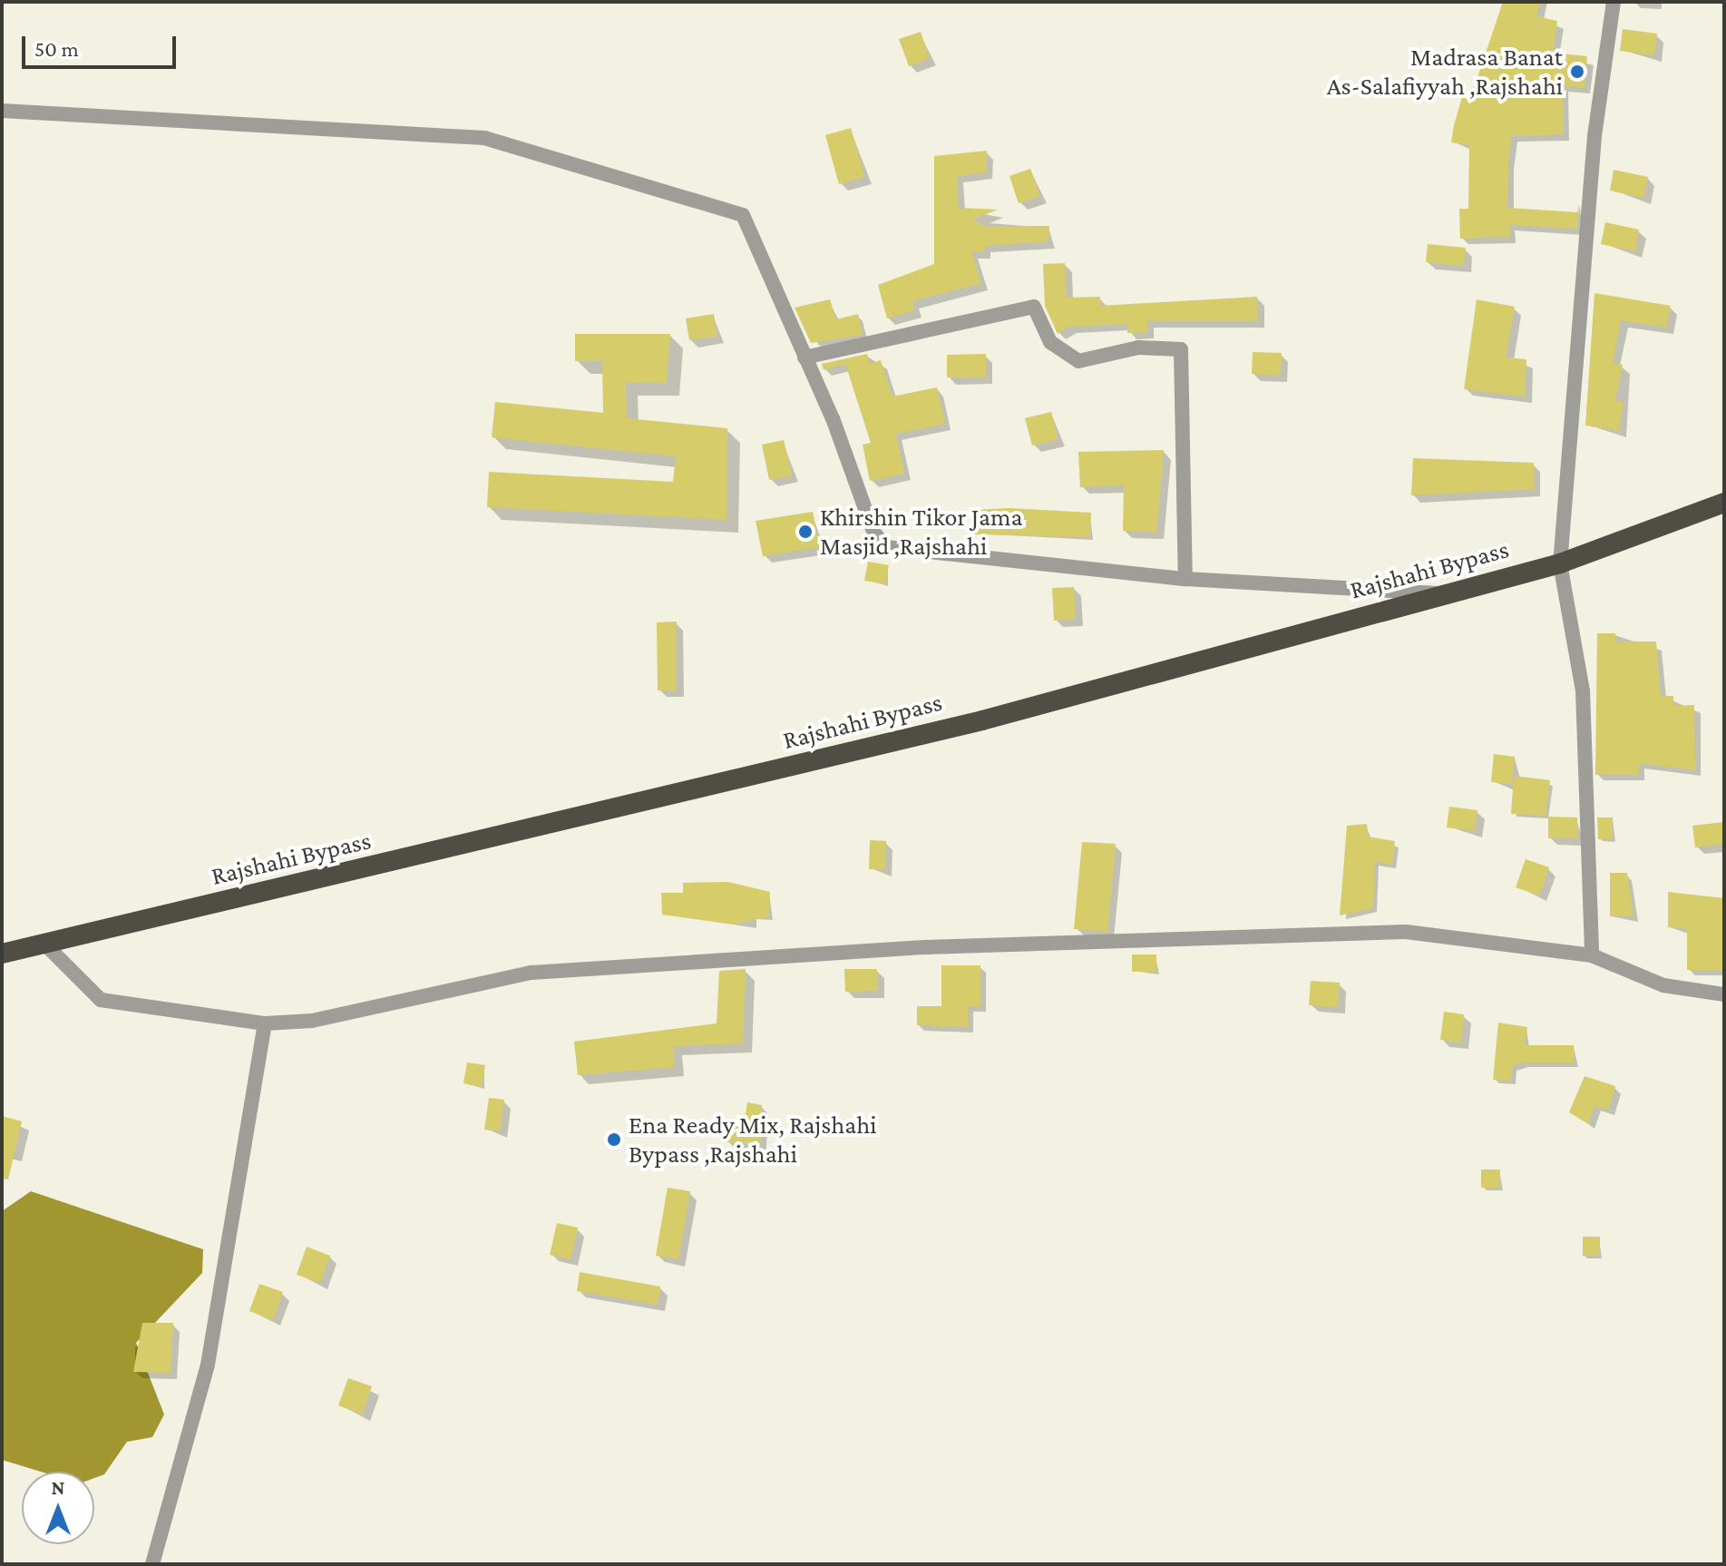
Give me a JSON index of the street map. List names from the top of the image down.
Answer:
{
  "streets": {
    "highway": ["Rajshahi Bypass"]
  },
  "places": ["Madrasa Banat As-Salafiyyah ,Rajshahi", "Khirshin Tikor Jama Masjid ,Rajshahi", "Ena Ready Mix, Rajshahi Bypass ,Rajshahi"],
  "scale_bar": "50 m",
  "north": "top"
}
